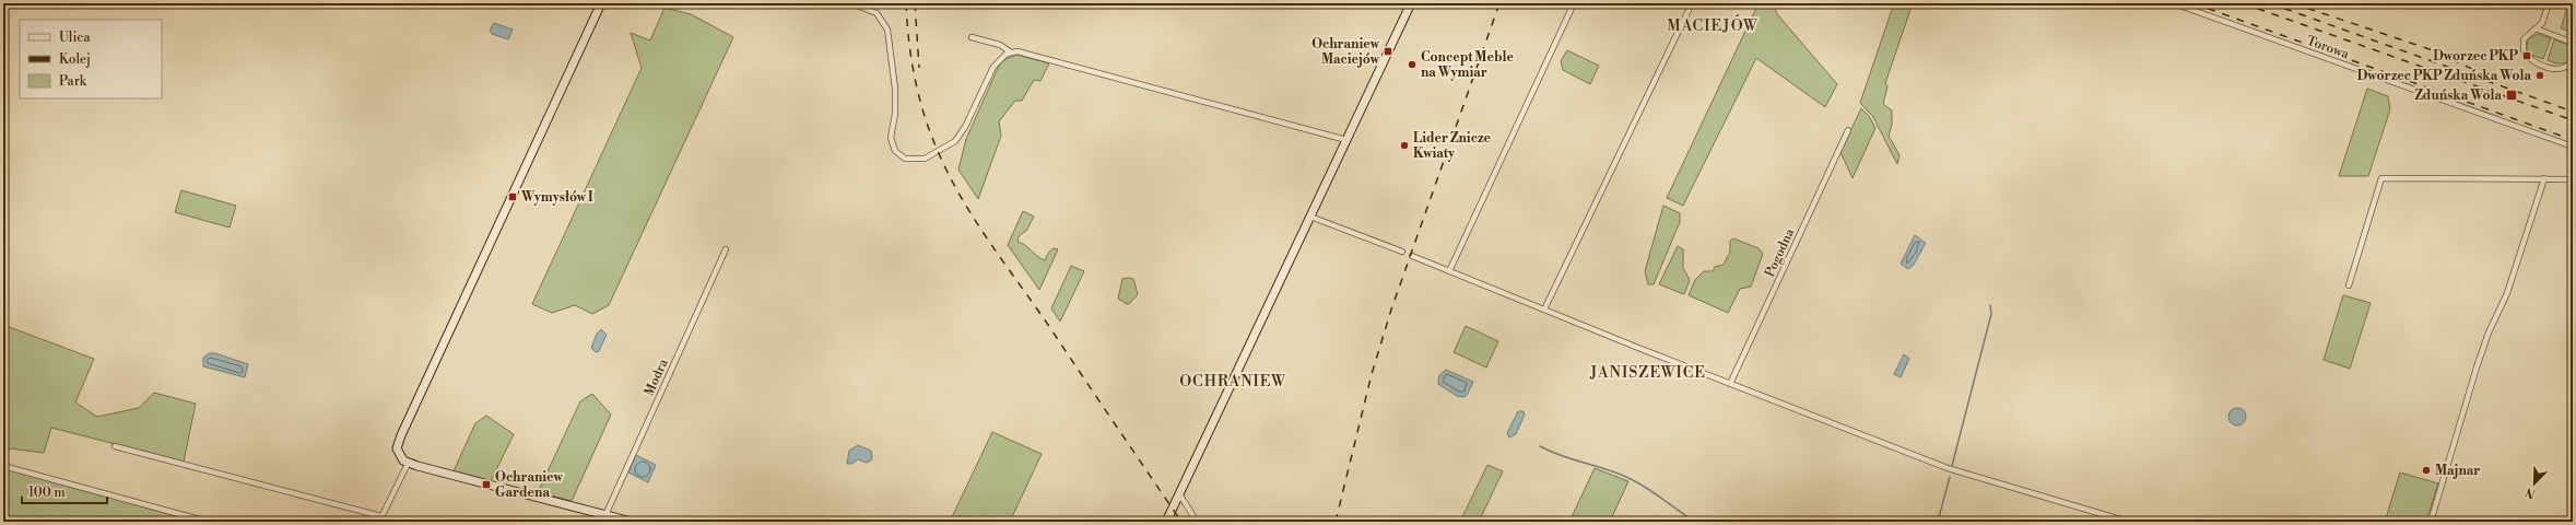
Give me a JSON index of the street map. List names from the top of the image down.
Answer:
{
  "streets": {
    "street": ["Torowa", "Pogodna", "Modra"]
  },
  "districts": ["MACIEJÓW", "JANISZEWICE", "OCHRANIEW"],
  "places": {
    "transit": [
      "Ochraniew Maciejów",
      "Dworzec PKP",
      "Zduńska Wola",
      "Wymysłów I",
      "Ochraniew Gardena"
    ],
    "other": [
      "Concept Meble na Wymiar",
      "Dworzec PKP Zduńska Wola",
      "Lider Znicze Kwiaty",
      "Majnar"
    ]
  },
  "legend": ["Ulica", "Kolej", "Park"],
  "scale_bar": "100 m",
  "north": "bottom left"
}
